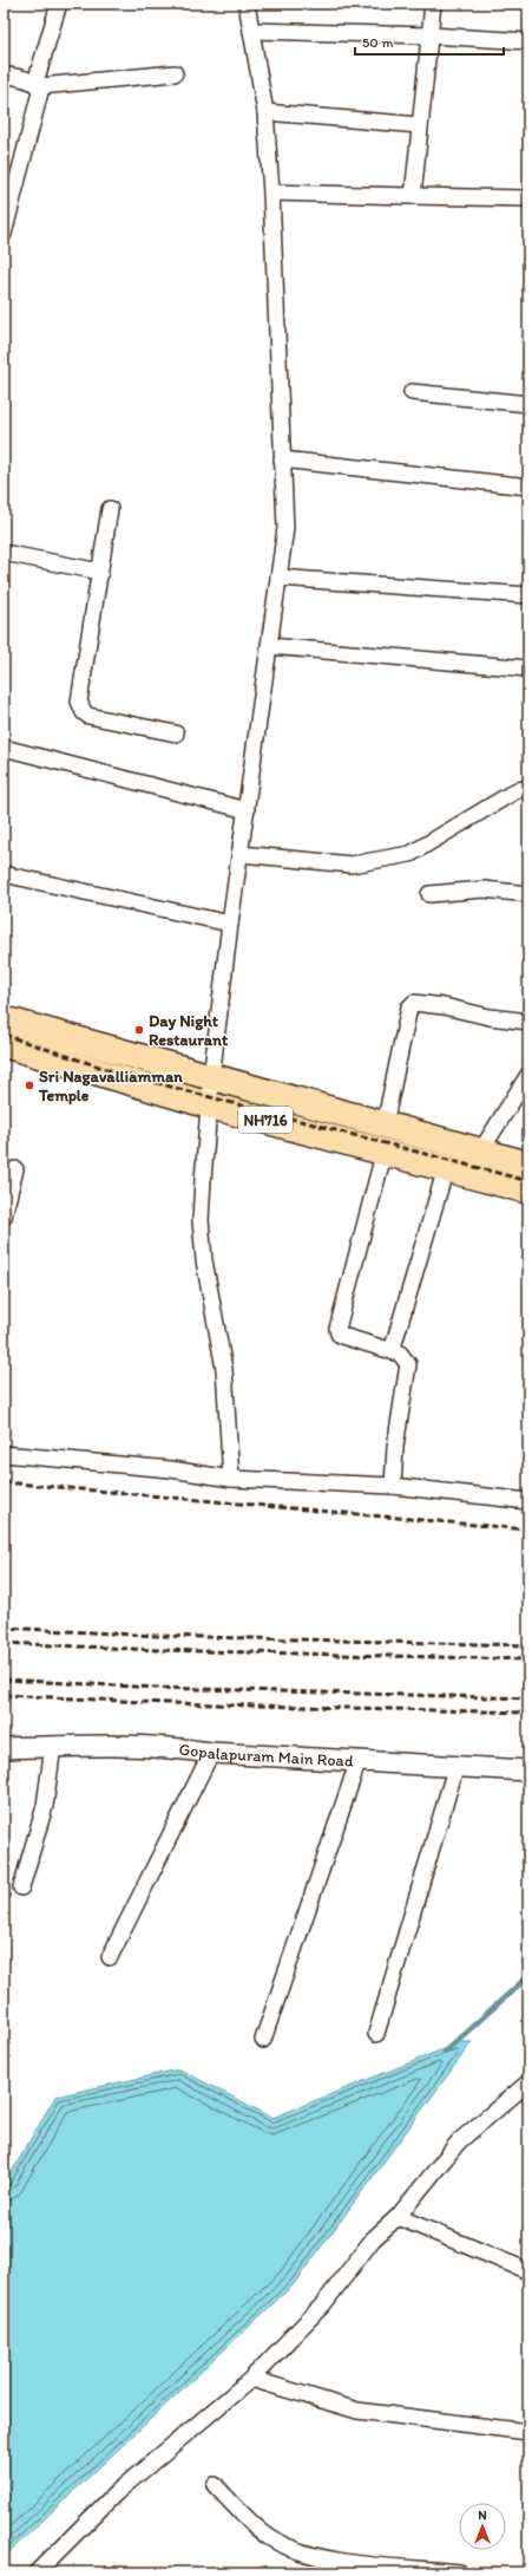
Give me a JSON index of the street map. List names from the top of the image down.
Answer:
{
  "streets": {
    "highway": ["NH716"],
    "street": ["Gopalapuram Main Road"]
  },
  "places": ["Day Night Restaurant", "Sri Nagavalliamman Temple"],
  "scale_bar": "50 m",
  "north": "top"
}
